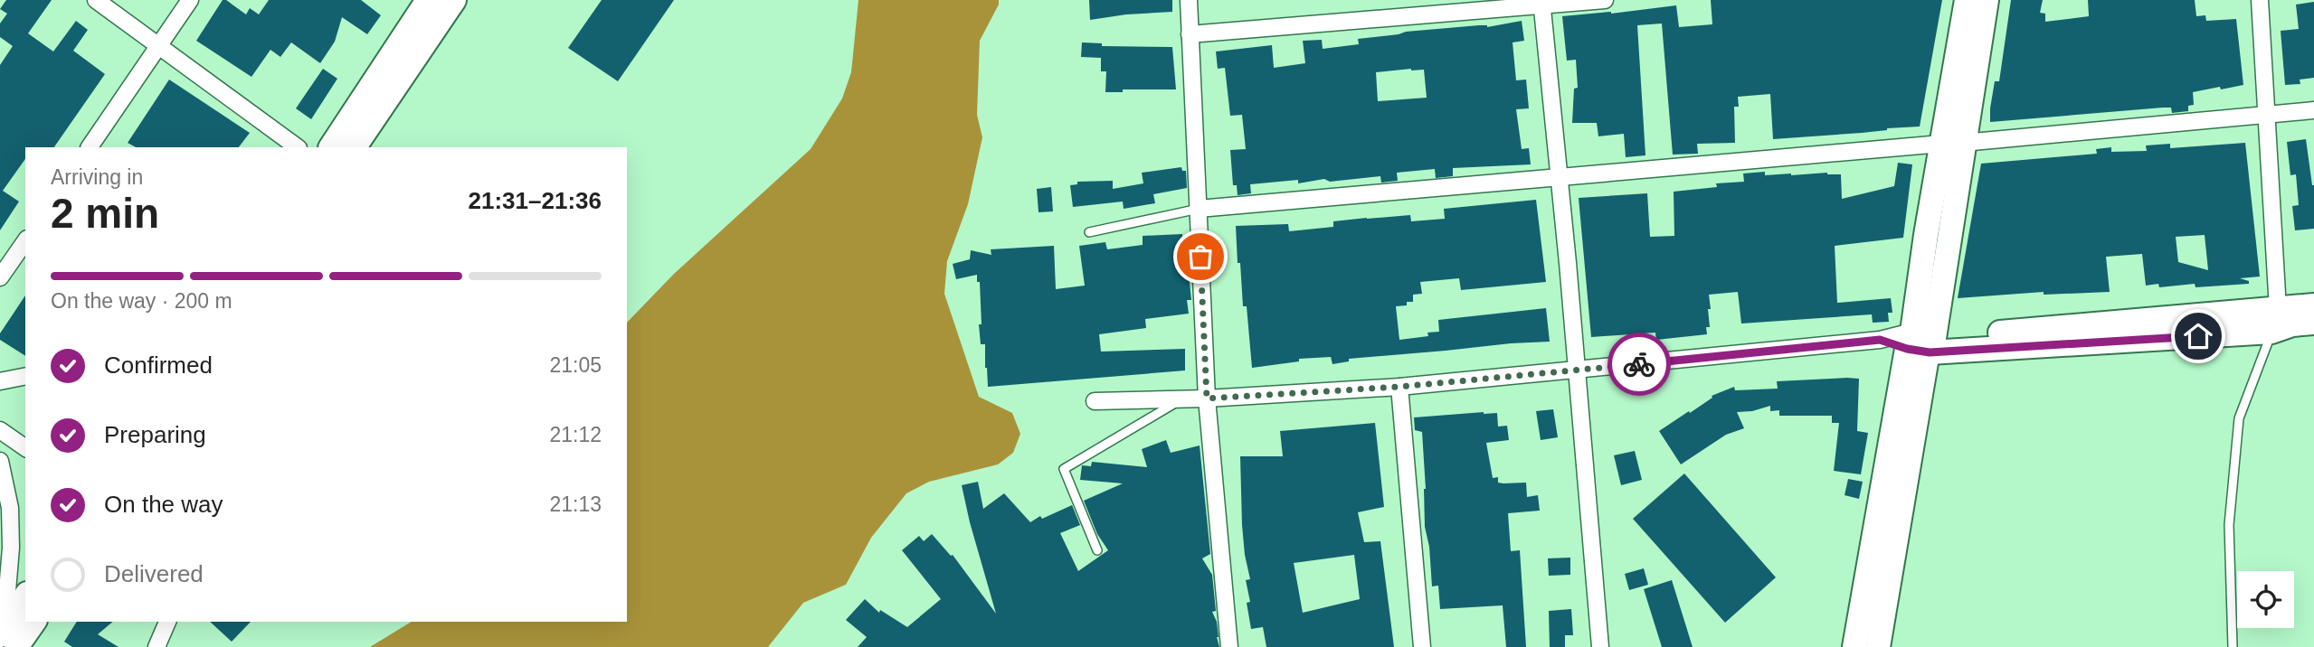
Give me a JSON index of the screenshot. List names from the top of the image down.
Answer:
{
  "page": {
    "heading": ["2 min", "Arriving in", "21:31–21:36"],
    "bar": "On the way · 200 m",
    "list": [
      ["Confirmed", "21:05"],
      ["Preparing", "21:12"],
      ["On the way", "21:13"],
      "Delivered"
    ]
  }
}
